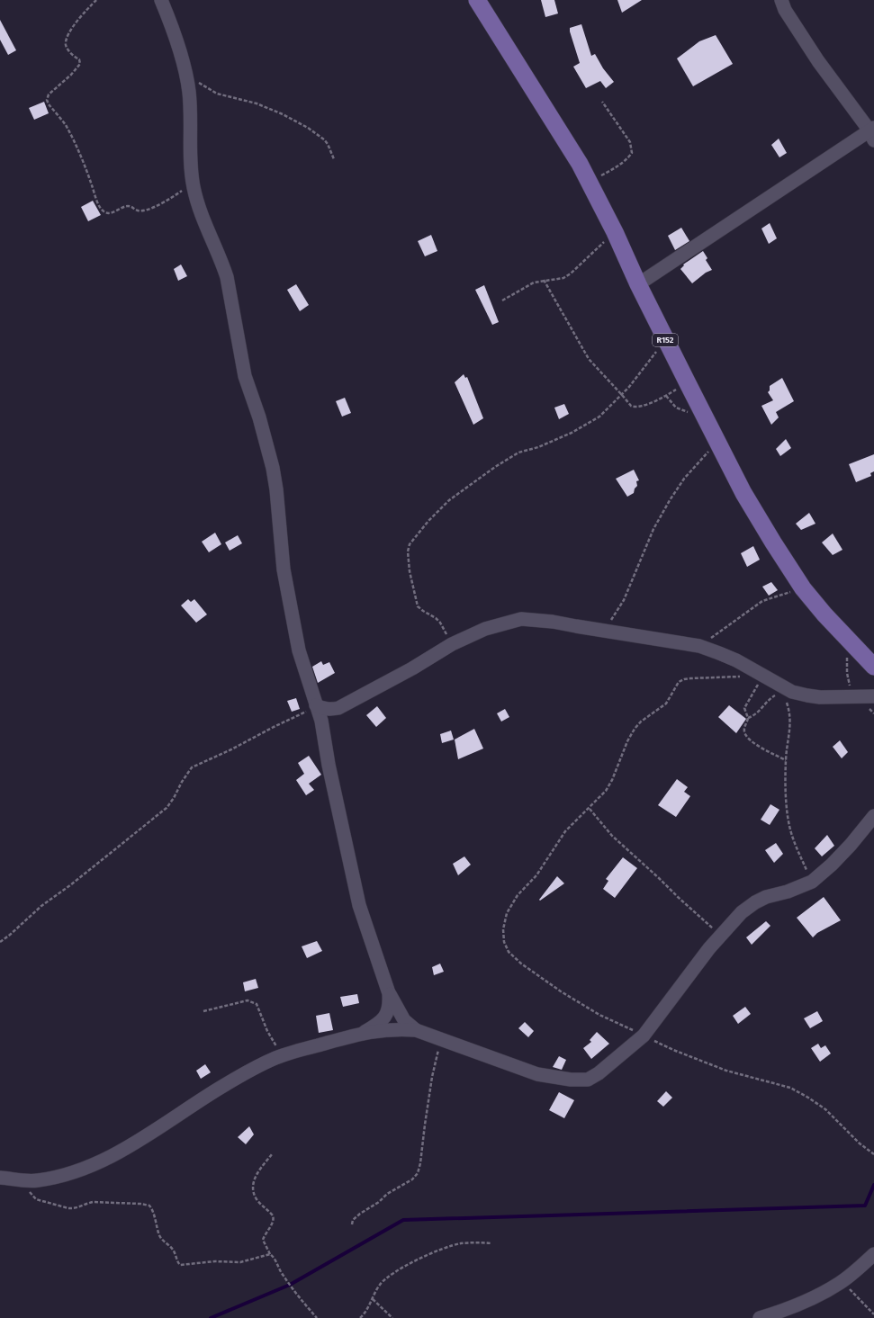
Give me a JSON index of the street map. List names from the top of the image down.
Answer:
{
  "streets": {
    "main road": ["R152"]
  }
}
